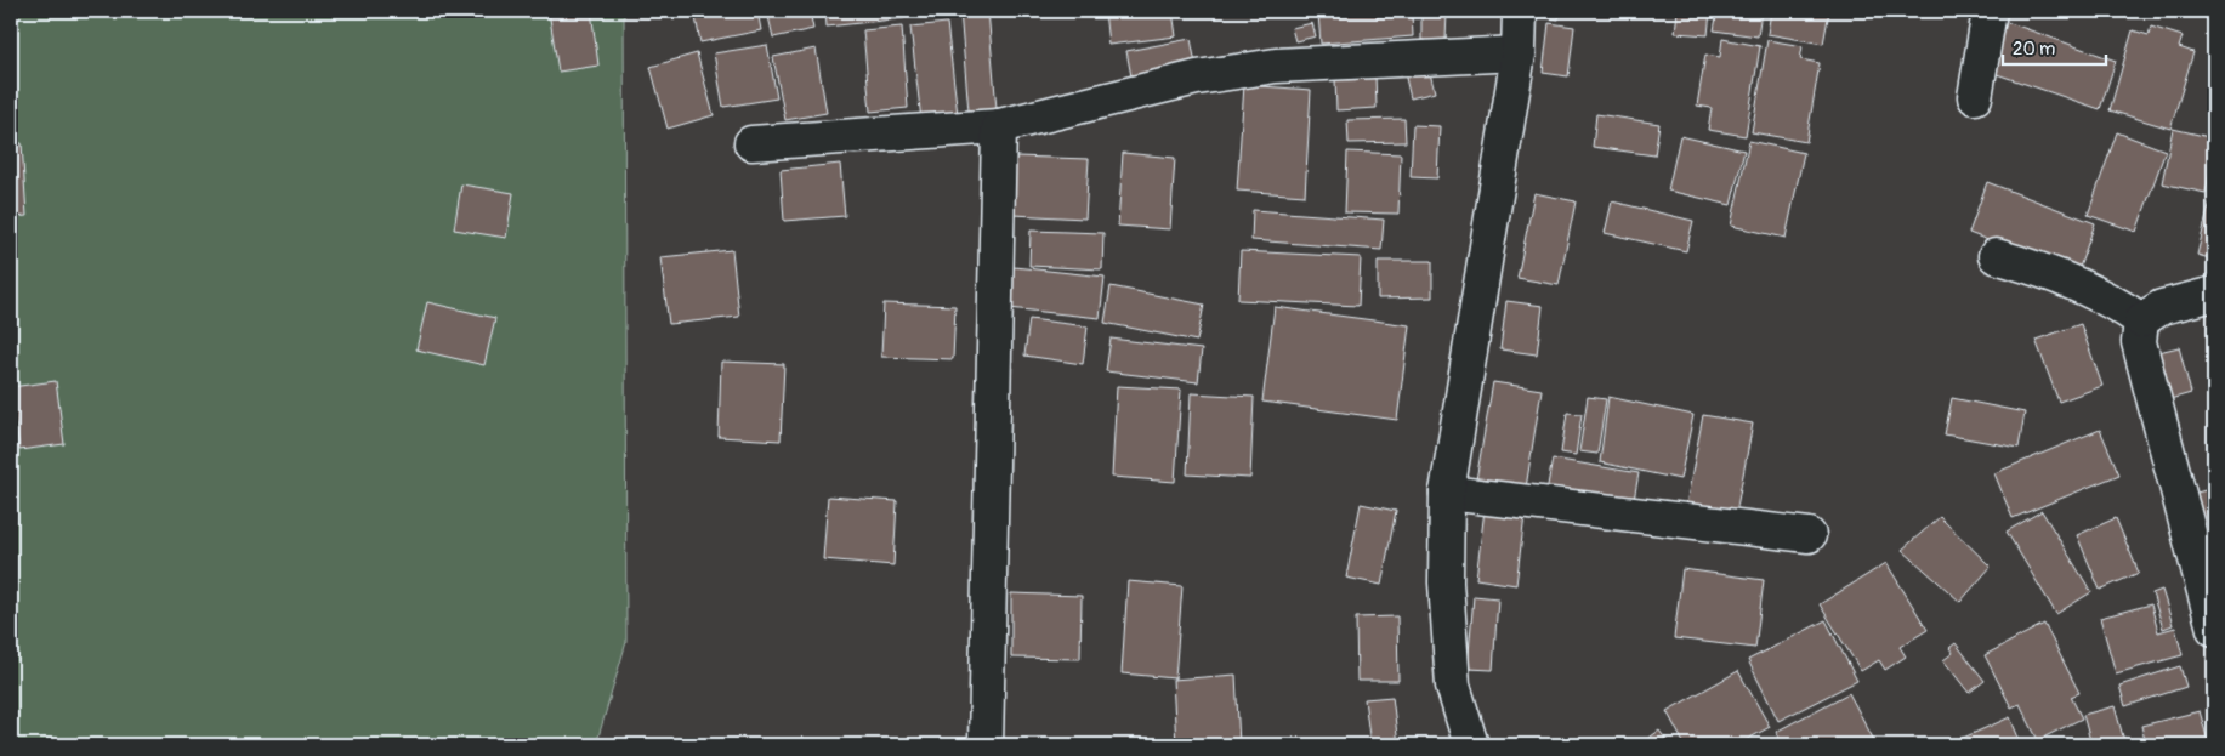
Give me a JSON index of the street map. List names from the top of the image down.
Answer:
{
  "scale_bar": "20 m"
}
